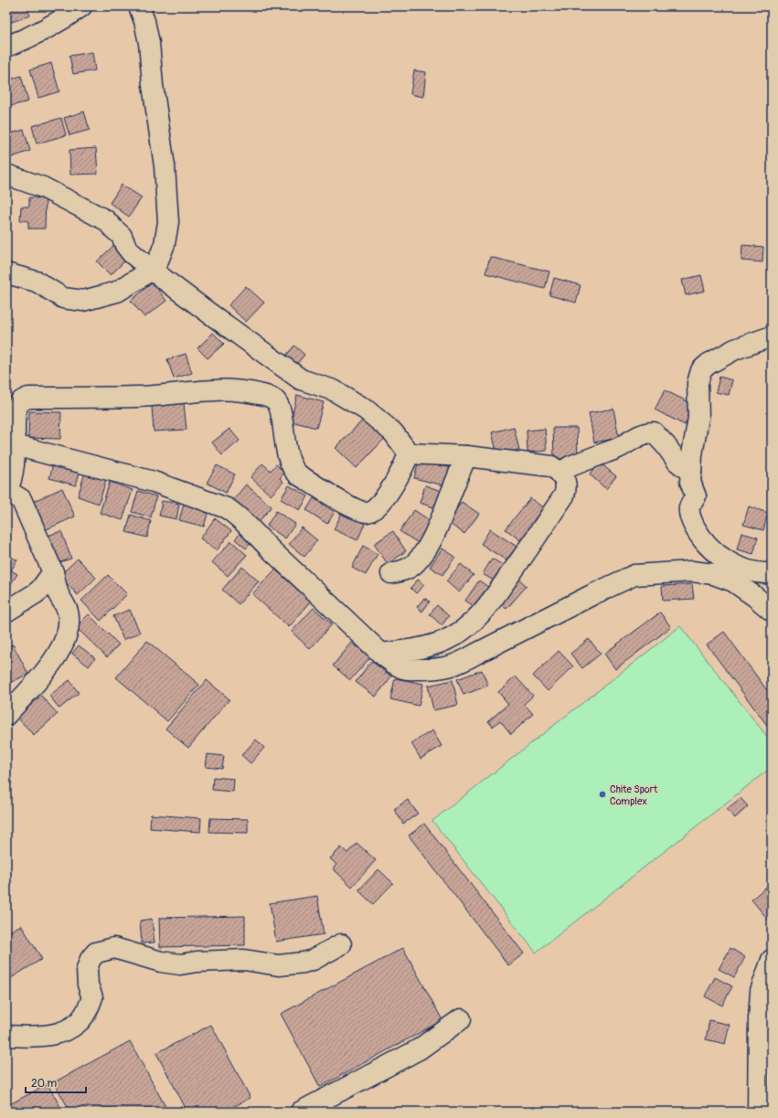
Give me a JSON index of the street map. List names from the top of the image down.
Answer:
{
  "places": ["Chite Sport Complex"],
  "scale_bar": "20 m"
}
